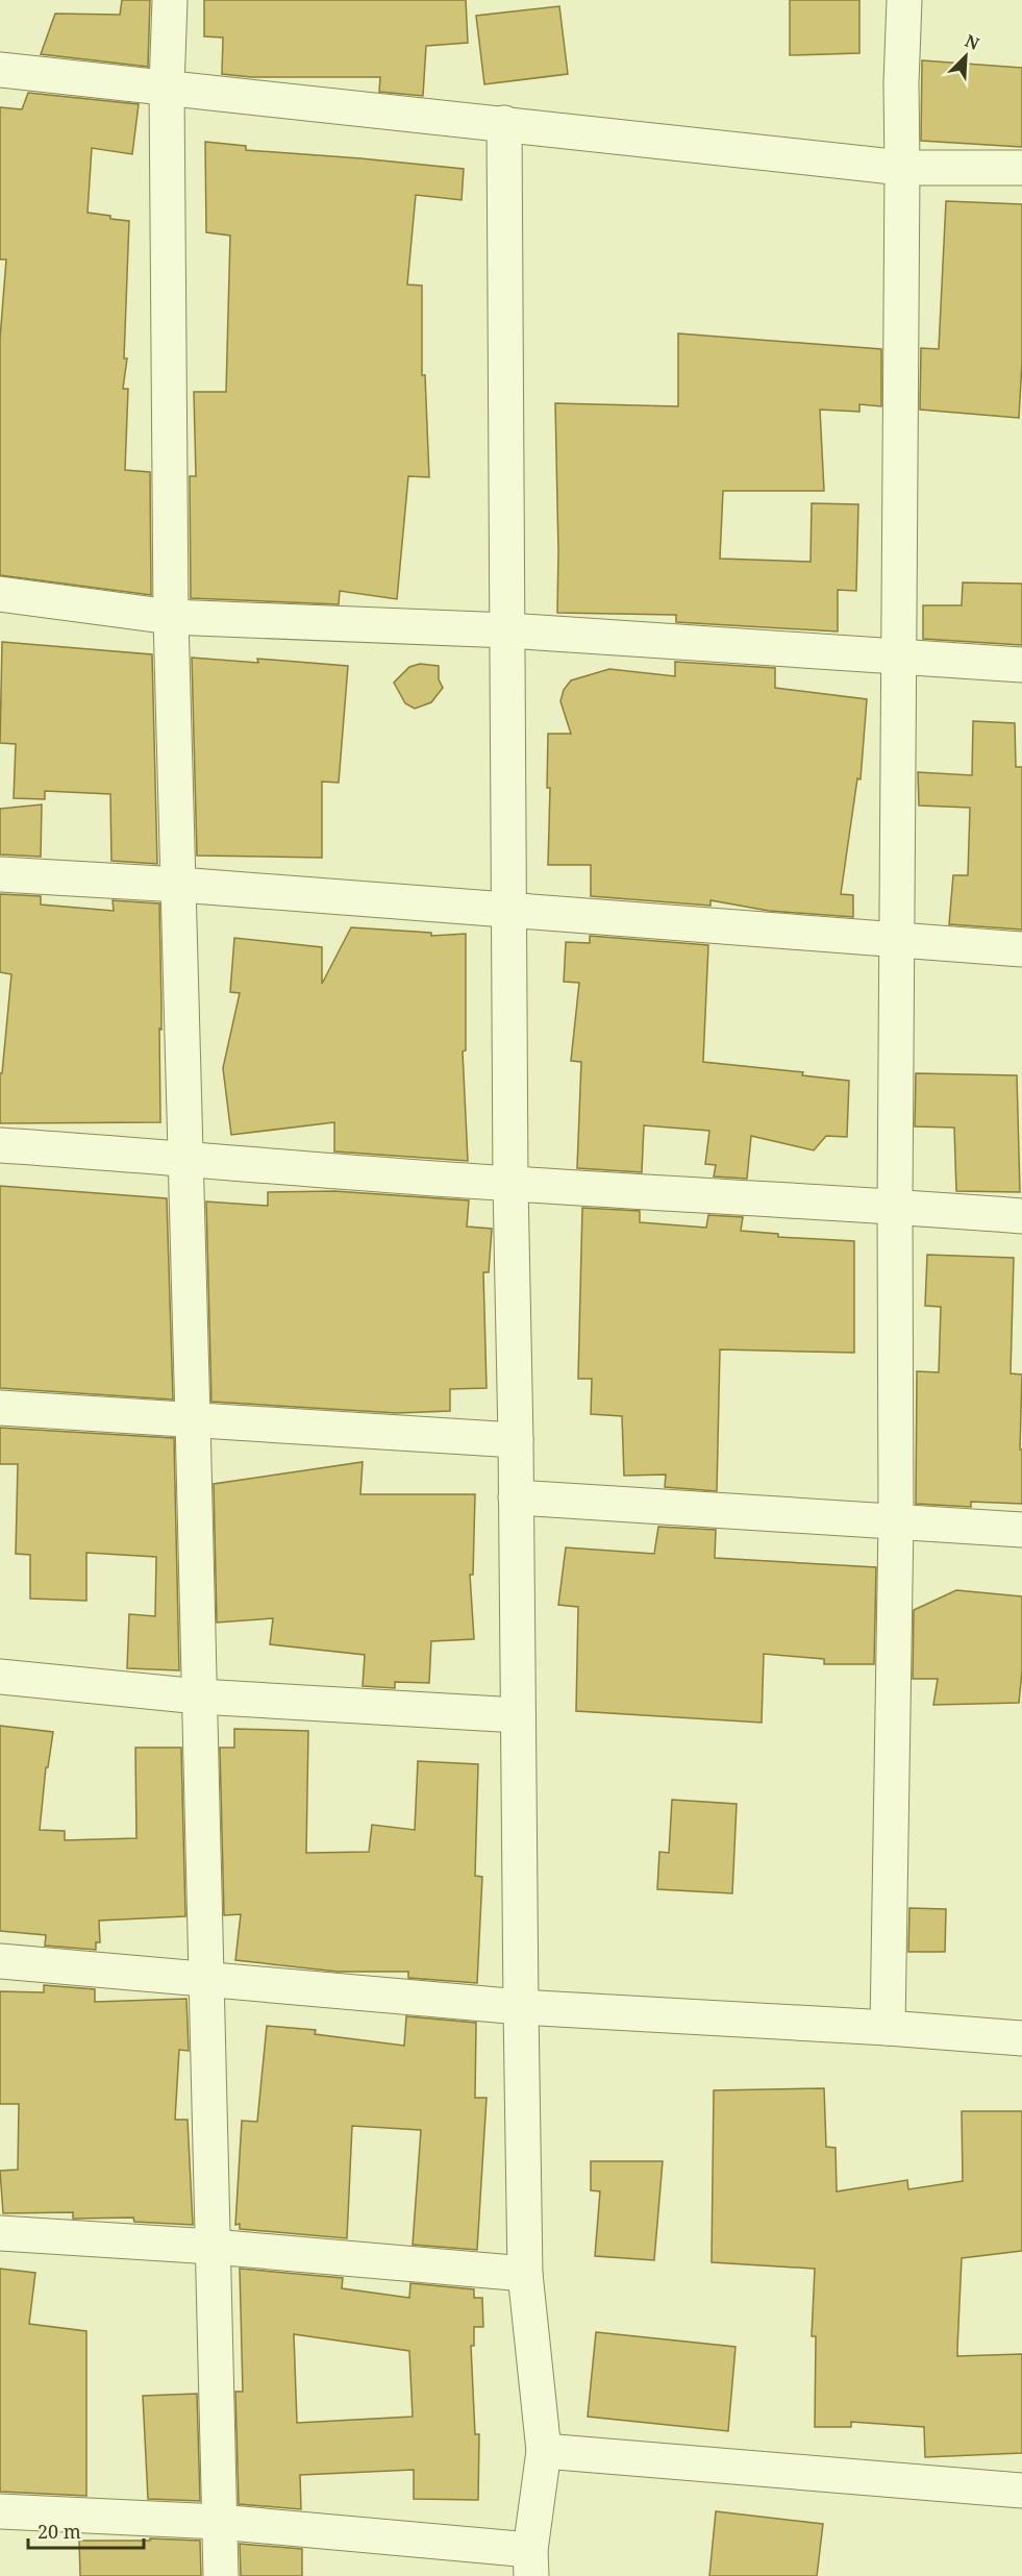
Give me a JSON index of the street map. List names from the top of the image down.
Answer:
{
  "scale_bar": "20 m",
  "north": "top right"
}
